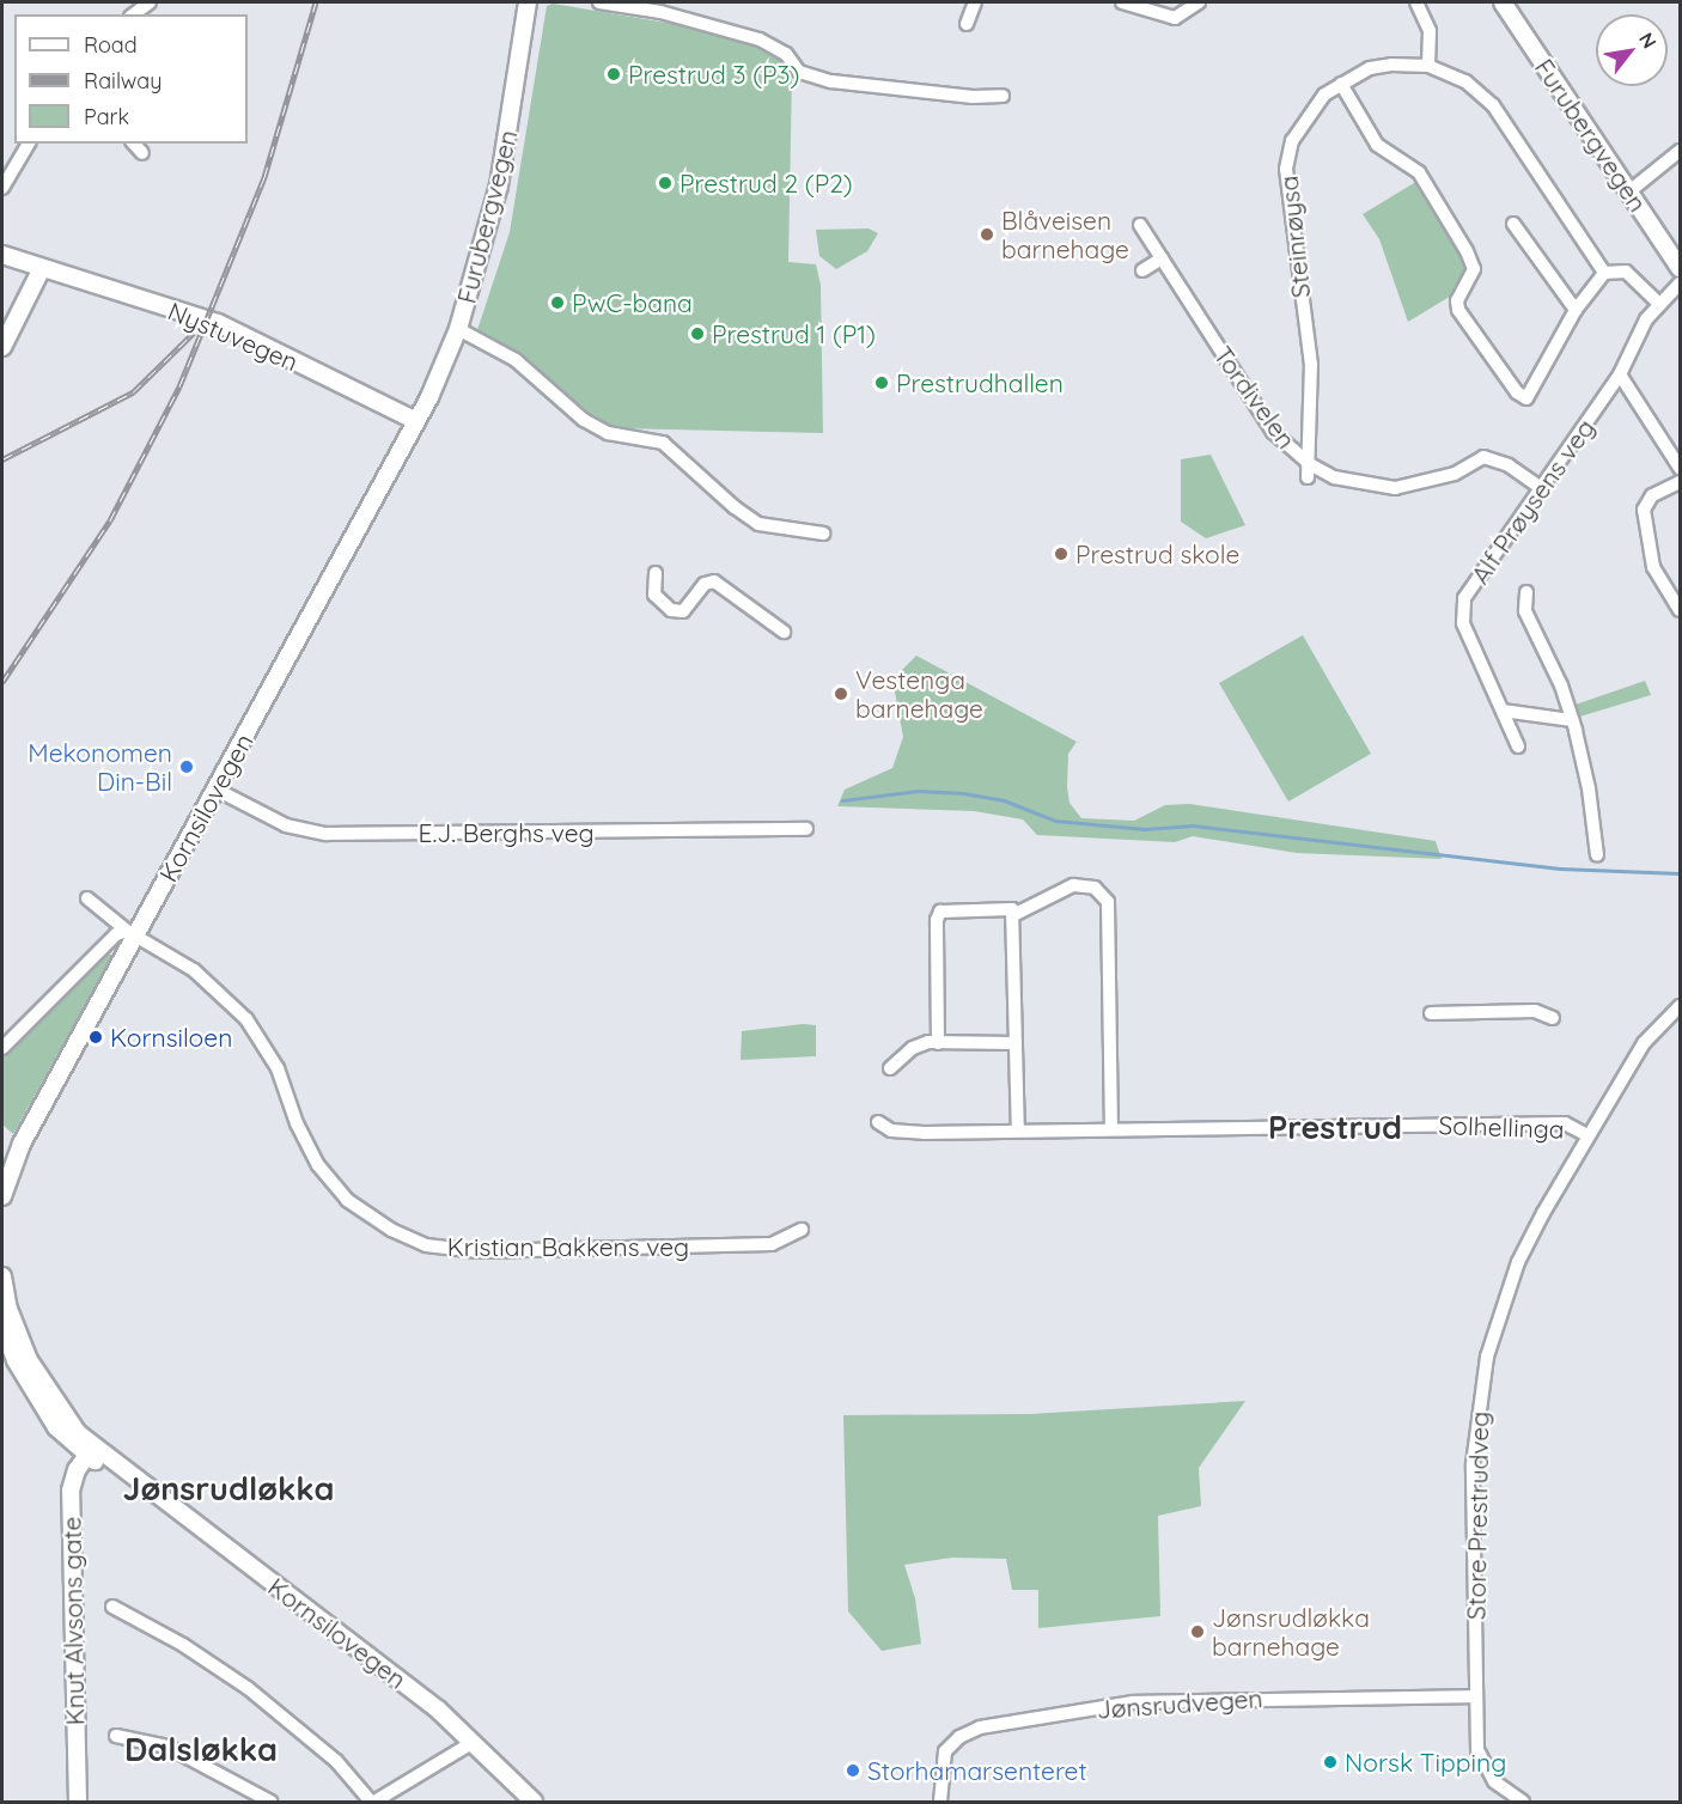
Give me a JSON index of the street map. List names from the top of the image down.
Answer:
{
  "streets": {
    "main road": [
      "Furubergvegen",
      "Nystuvegen",
      "Kornsilovegen",
      "Knut Alvsons gate"
    ],
    "street": [
      "Steinrøysa",
      "Tordivelen",
      "Alf Prøysens veg",
      "E.J. Berghs veg",
      "Solhellinga",
      "Kristian Bakkens veg",
      "Store Prestrudveg",
      "Jønsrudvegen"
    ]
  },
  "crossings": [
    ["Furubergvegen", "Nystuvegen"],
    ["Furubergvegen", "Kornsilovegen"],
    ["Steinrøysa", "Tordivelen"],
    ["Nystuvegen", "Kornsilovegen"],
    ["Tordivelen", "Alf Prøysens veg"],
    ["Kornsilovegen", "E.J. Berghs veg"],
    ["Kornsilovegen", "Kristian Bakkens veg"],
    ["Kornsilovegen", "Knut Alvsons gate"],
    ["Solhellinga", "Store Prestrudveg"],
    ["Store Prestrudveg", "Jønsrudvegen"]
  ],
  "districts": ["Prestrud", "Jønsrudløkka", "Dalsløkka"],
  "places": [
    "Prestrud 3 (P3)",
    "Prestrud 2 (P2)",
    "Blåveisen barnehage",
    "PwC-bana",
    "Prestrud 1 (P1)",
    "Prestrudhallen",
    "Prestrud skole",
    "Vestenga barnehage",
    "Mekonomen Din-Bil",
    "Kornsiloen",
    "Jønsrudløkka barnehage",
    "Norsk Tipping",
    "Storhamarsenteret"
  ],
  "legend": ["Road", "Railway", "Park"],
  "north": "top right"
}
